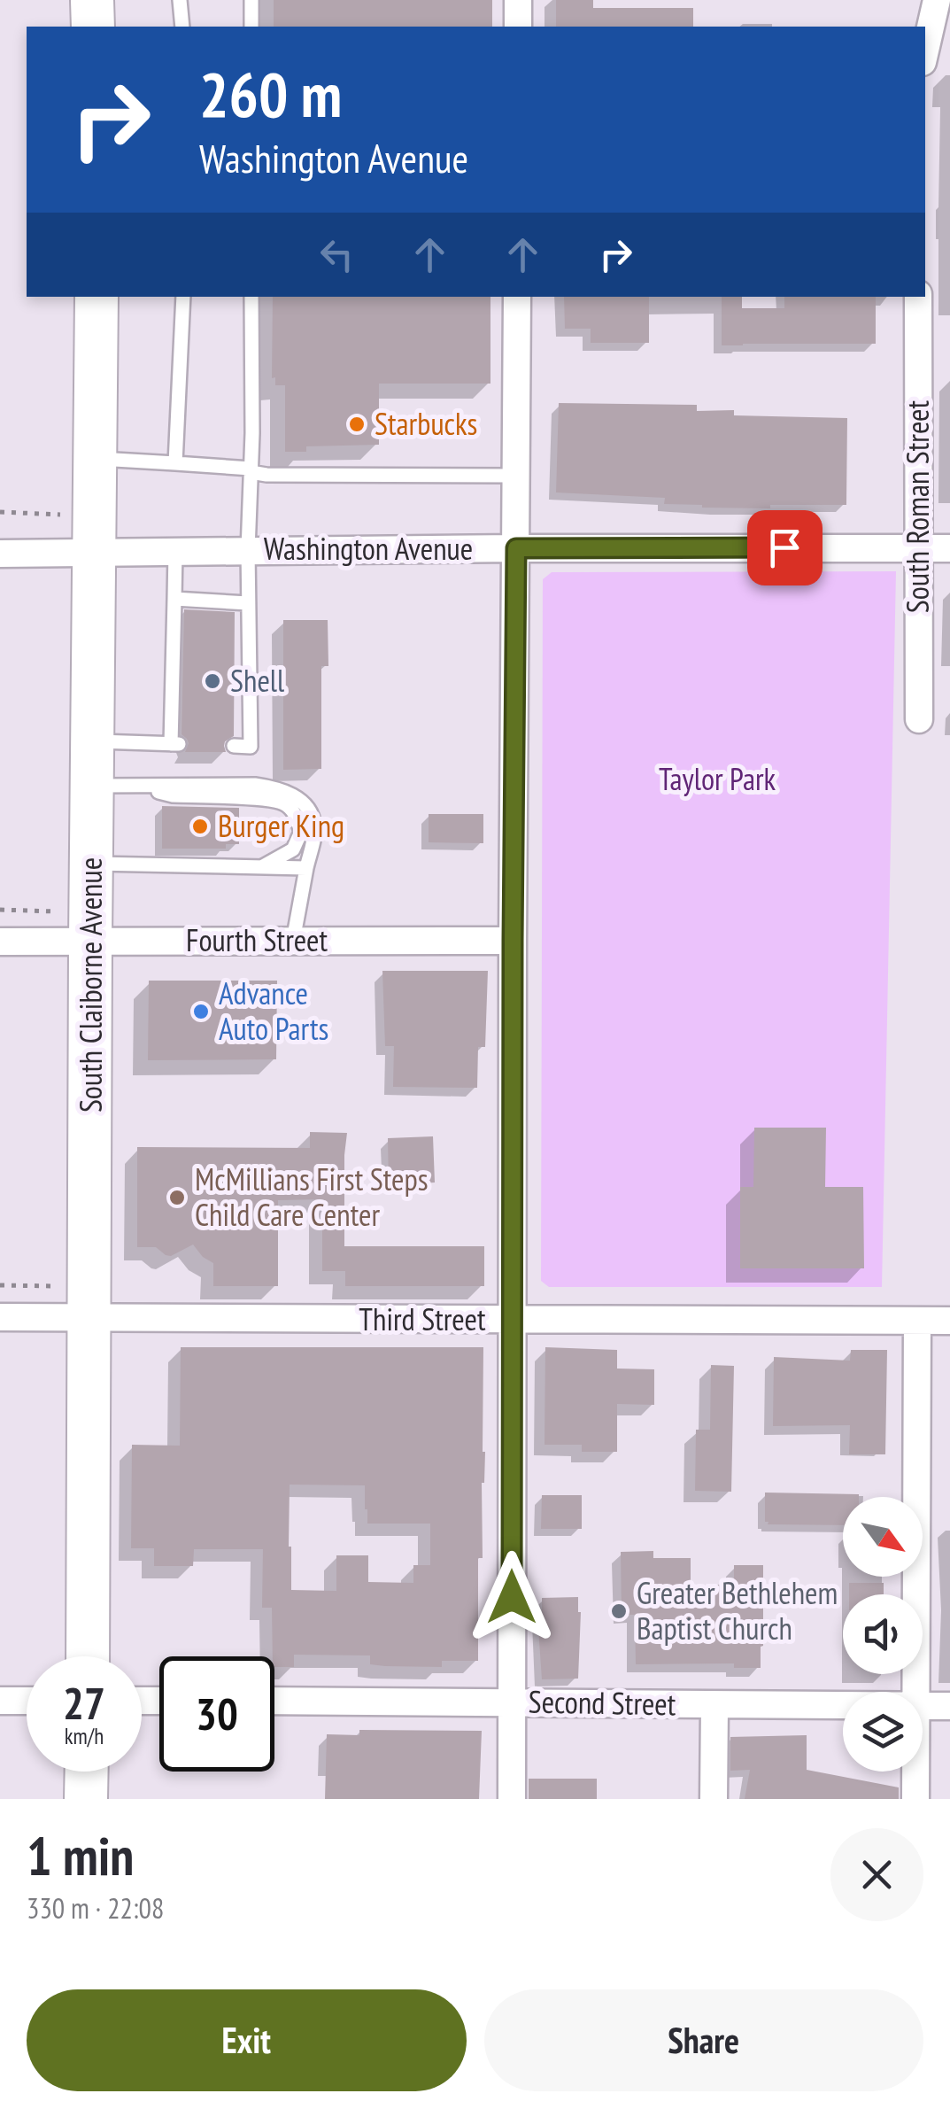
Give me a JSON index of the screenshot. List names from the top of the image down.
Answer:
{
  "streets": {
    "main road": ["South Claiborne Avenue"],
    "street": [
      "South Roman Street",
      "Washington Avenue",
      "Fourth Street",
      "Third Street",
      "Second Street"
    ]
  },
  "crossings": [
    ["South Roman Street", "Washington Avenue"],
    ["Washington Avenue", "South Claiborne Avenue"],
    ["Fourth Street", "South Claiborne Avenue"],
    ["South Claiborne Avenue", "Third Street"]
  ],
  "parks": ["Taylor Park"],
  "places": [
    "Starbucks",
    "Shell",
    "Burger King",
    "Advance Auto Parts",
    "McMillians First Steps Child Care Center",
    "Greater Bethlehem Baptist Church"
  ],
  "north": "bottom right",
  "page": {
    "turn": ["260 m", "Washington Avenue"],
    "speed": "27 km/h",
    "limit": "30",
    "heading": ["1 min", "330 m · 22:08"],
    "buttons": ["Exit", "Share"]
  }
}
